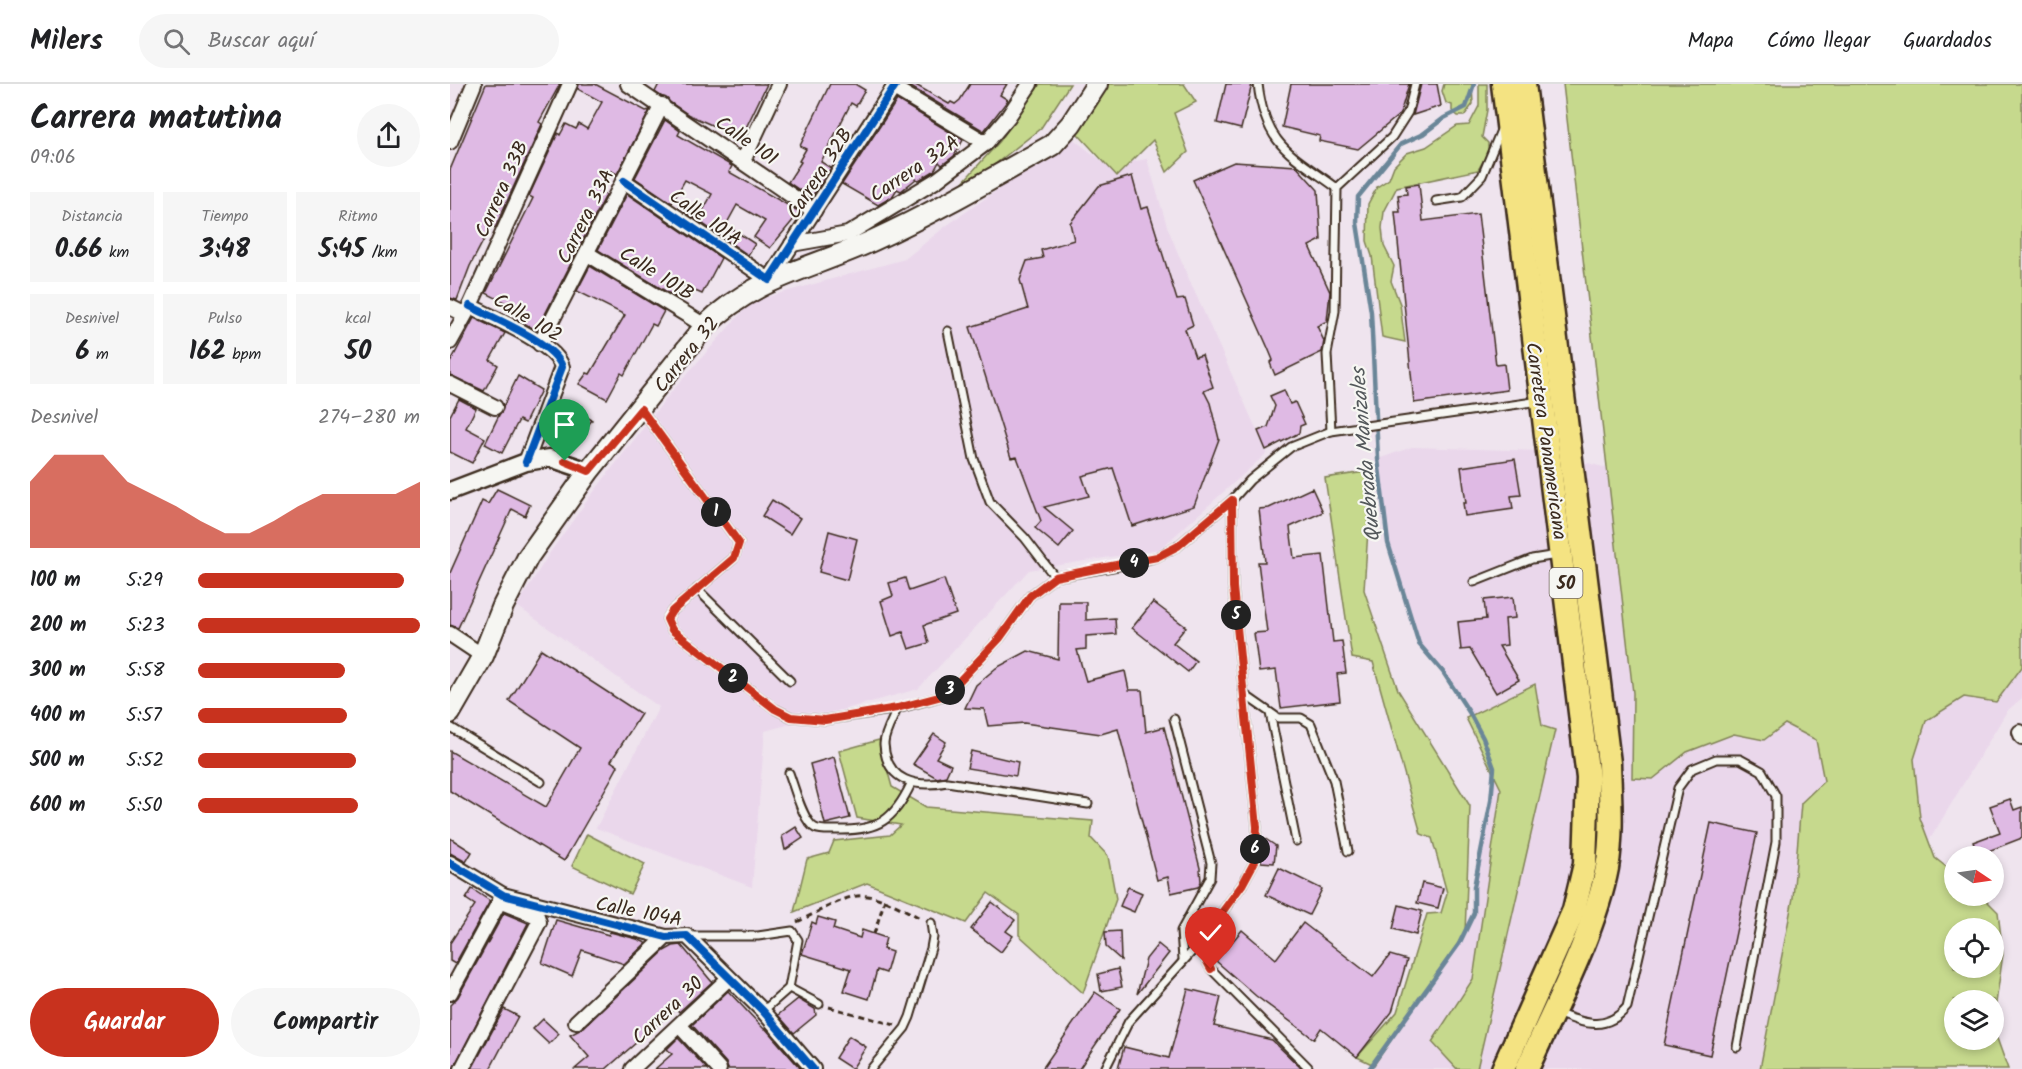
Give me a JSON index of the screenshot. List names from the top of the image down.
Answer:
{
  "streets": {
    "highway": ["Carretera Panamericana", "50"],
    "main road": ["Carrera 32"],
    "street": [
      "Calle 101",
      "Carrera 32A",
      "Carrera 32B",
      "Carrera 33B",
      "Carrera 33A",
      "Calle 101A",
      "Calle 101B",
      "Calle 102",
      "Calle 104A",
      "Carrera 30"
    ]
  },
  "crossings": [
    ["Calle 101", "Carrera 32B"],
    ["Calle 101", "Carrera 33A"],
    ["Carrera 32A", "Carrera 32B"],
    ["Carrera 32B", "Calle 101A"],
    ["Carrera 32B", "Carrera 32"],
    ["Carrera 33B", "Calle 102"],
    ["Carrera 33A", "Calle 101A"],
    ["Carrera 33A", "Calle 101B"],
    ["Carrera 33A", "Calle 102"],
    ["Calle 101A", "Carrera 32"],
    ["Calle 101B", "Carrera 32"],
    ["Calle 104A", "Carrera 30"]
  ],
  "water": ["Quebrada Manizales"],
  "north": "right",
  "page": {
    "header": "Milers",
    "search": "Buscar aquí",
    "nav": ["Mapa", "Cómo llegar", "Guardados"],
    "heading": ["Carrera matutina", "09:06"],
    "stats": [
      ["Distancia", "0.66 km"],
      ["Tiempo", "3:48"],
      ["Ritmo", "5:45 /km"],
      ["Desnivel", "6 m"],
      ["Pulso", "162 bpm"],
      ["kcal", "50"]
    ],
    "chart": ["Desnivel", "274–280 m"],
    "pins": [
      "1",
      "4",
      "5",
      "2",
      "3",
      "6"
    ],
    "list": [
      {
        "name": "100 m",
        "note": "5:29"
      },
      {
        "name": "200 m",
        "note": "5:23"
      },
      {
        "name": "300 m",
        "note": "5:58"
      },
      {
        "name": "400 m",
        "note": "5:57"
      },
      {
        "name": "500 m",
        "note": "5:52"
      },
      {
        "name": "600 m",
        "note": "5:50"
      }
    ],
    "buttons": ["Guardar", "Compartir"]
  }
}
